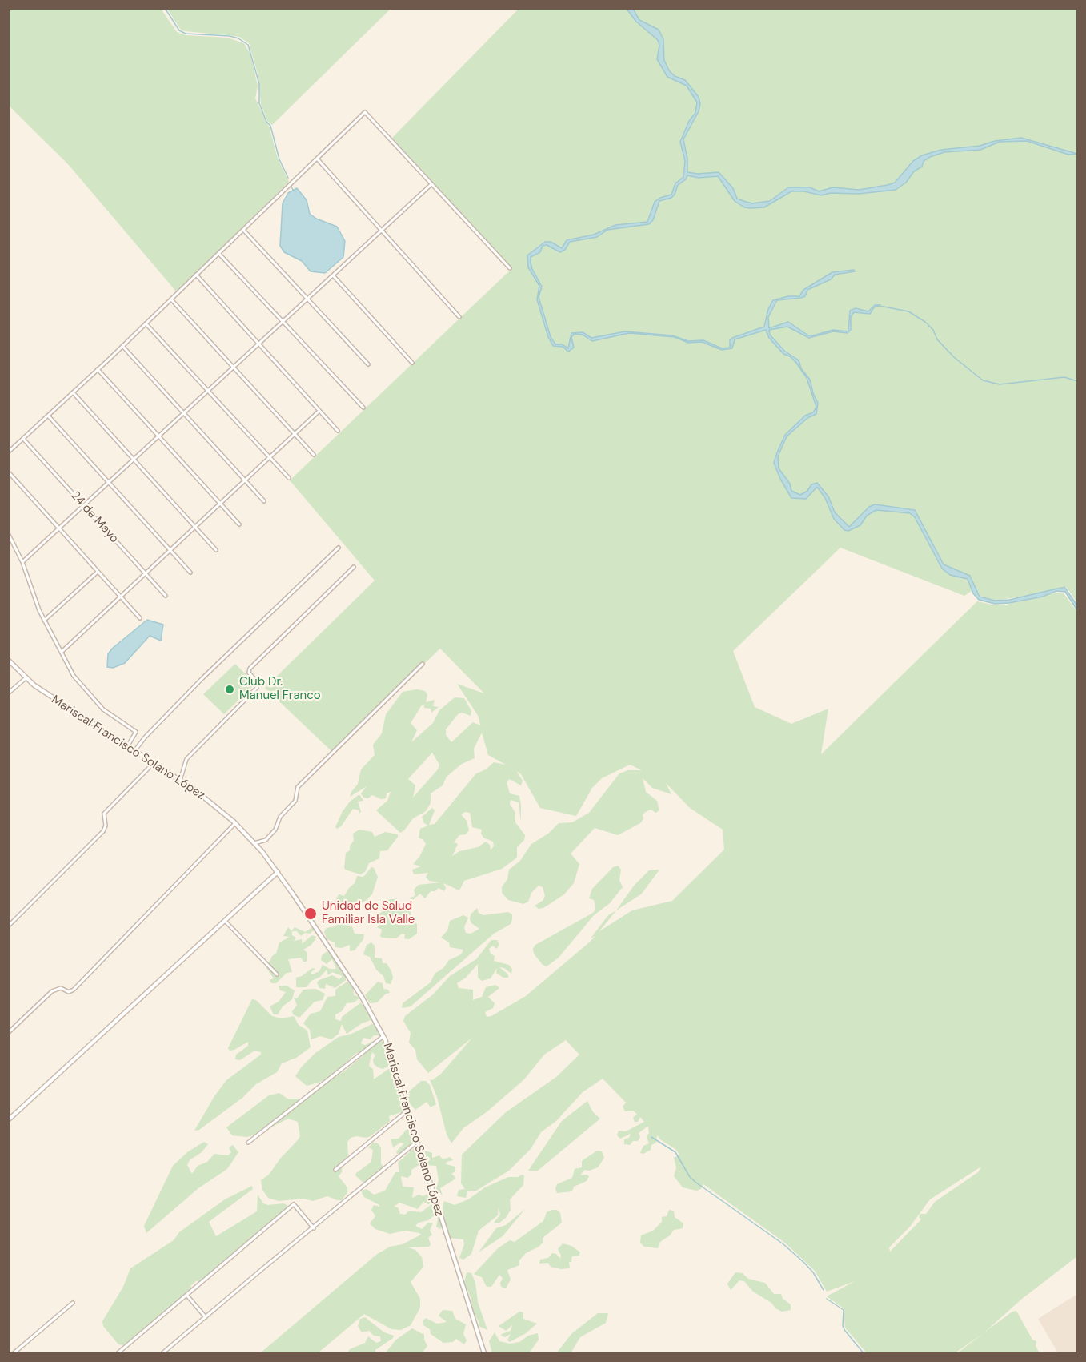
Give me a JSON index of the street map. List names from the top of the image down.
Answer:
{
  "streets": {
    "street": ["24 de Mayo", "Mariscal Francisco Solano López"]
  },
  "places": ["Club Dr. Manuel Franco", "Unidad de Salud Familiar Isla Valle"]
}
